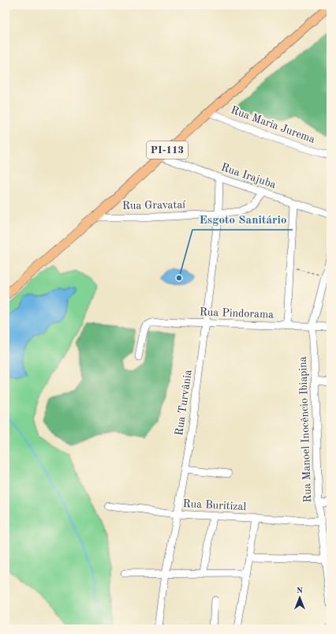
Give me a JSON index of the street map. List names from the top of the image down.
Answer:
{
  "streets": {
    "main road": ["PI-113"],
    "street": [
      "Rua Maria Jurema",
      "Rua Irajuba",
      "Rua Gravataí",
      "Rua Pindorama",
      "Rua Turvânia",
      "Rua Manoel Inocêncio Ibiapina",
      "Rua Buritizal"
    ]
  },
  "crossings": [
    ["Rua Maria Jurema", "PI-113"],
    ["PI-113", "Rua Irajuba"],
    ["PI-113", "Rua Gravataí"],
    ["Rua Irajuba", "Rua Gravataí"],
    ["Rua Irajuba", "Rua Turvânia"],
    ["Rua Gravataí", "Rua Turvânia"],
    ["Rua Pindorama", "Rua Turvânia"],
    ["Rua Pindorama", "Rua Manoel Inocêncio Ibiapina"],
    ["Rua Turvânia", "Rua Buritizal"],
    ["Rua Manoel Inocêncio Ibiapina", "Rua Buritizal"]
  ],
  "places": ["Esgoto Sanitário"],
  "north": "top"
}
